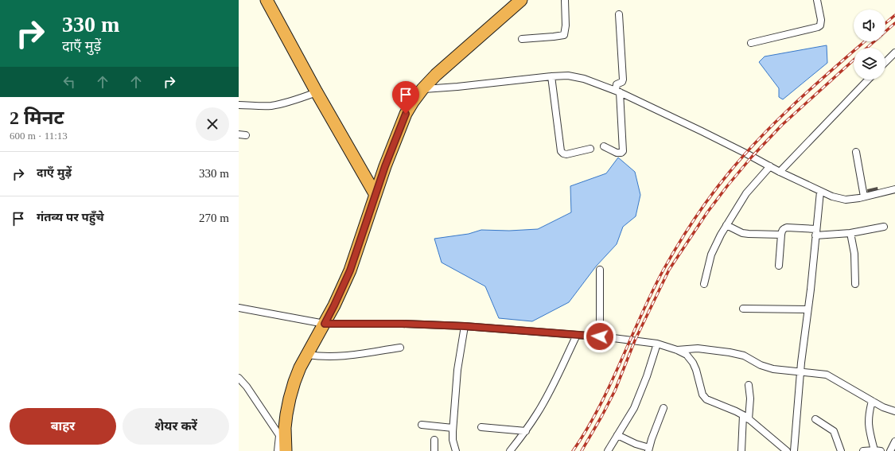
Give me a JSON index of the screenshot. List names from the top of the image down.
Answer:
{
  "page": {
    "turn": ["330 m", "दाएँ मुड़ें"],
    "heading": ["2 मिनट", "600 m · 11:13"],
    "list": [
      {
        "name": "दाएँ मुड़ें",
        "value": "330 m"
      },
      {
        "name": "गंतव्य पर पहुँचे",
        "value": "270 m"
      }
    ],
    "buttons": ["बाहर", "शेयर करें"]
  }
}
